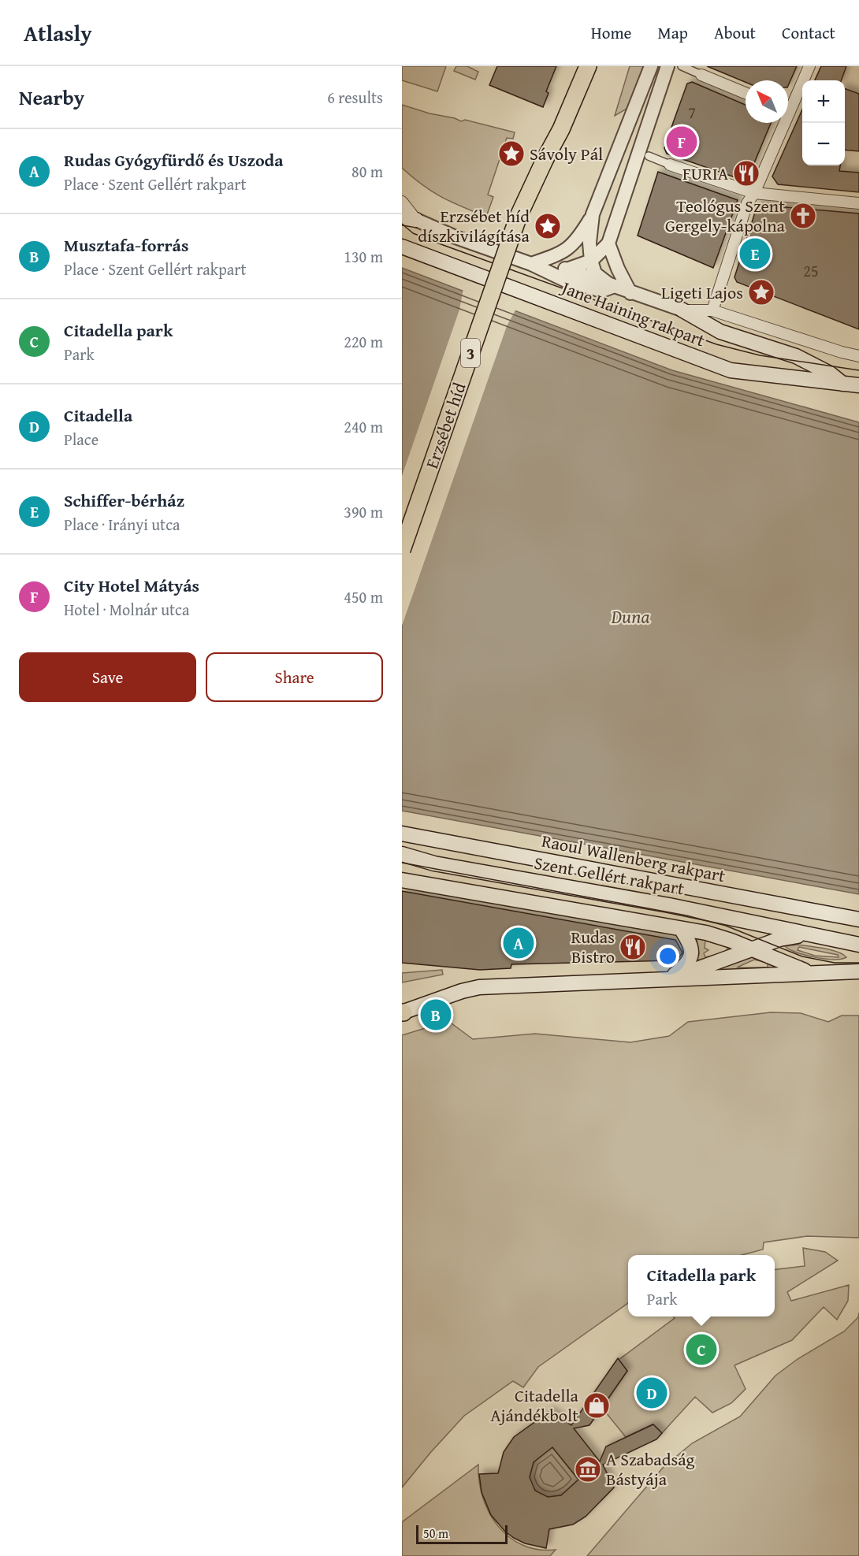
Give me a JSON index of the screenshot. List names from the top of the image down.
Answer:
{
  "streets": {
    "main road": [
      "Jane Haining rakpart",
      "3",
      "Erzsébet híd",
      "Raoul Wallenberg rakpart",
      "Szent Gellért rakpart"
    ]
  },
  "water": ["Duna"],
  "places": {
    "place": ["Sávoly Pál", "Erzsébet híd díszkivilágítása", "Ligeti Lajos"],
    "restaurant": ["FURIA", "Rudas Bistro"],
    "church": ["Teológus Szent Gergely-kápolna"],
    "shop": ["Citadella Ajándékbolt"],
    "museum": ["A Szabadság Bástyája"]
  },
  "house_numbers": ["7", "25"],
  "scale_bar": "50 m",
  "north": "top left",
  "page": {
    "header": "Atlasly",
    "nav": [
      "Home",
      "Map",
      "About",
      "Contact"
    ],
    "heading": ["Nearby", "6 results"],
    "map_buttons": ["+", "−"],
    "pins": [
      "F",
      "E",
      "A",
      "B",
      "C",
      "D"
    ],
    "list": [
      {
        "mark": "A",
        "name": "Rudas Gyógyfürdő és Uszoda",
        "note": "Place · Szent Gellért rakpart",
        "value": "80 m"
      },
      {
        "mark": "B",
        "name": "Musztafa-forrás",
        "note": "Place · Szent Gellért rakpart",
        "value": "130 m"
      },
      {
        "mark": "C",
        "name": "Citadella park",
        "note": "Park",
        "value": "220 m"
      },
      {
        "mark": "D",
        "name": "Citadella",
        "note": "Place",
        "value": "240 m"
      },
      {
        "mark": "E",
        "name": "Schiffer-bérház",
        "note": "Place · Irányi utca",
        "value": "390 m"
      },
      {
        "mark": "F",
        "name": "City Hotel Mátyás",
        "note": "Hotel · Molnár utca",
        "value": "450 m"
      }
    ],
    "buttons": ["Save", "Share"],
    "popup": ["Citadella park", "Park"],
    "scale": "50 m"
  }
}
